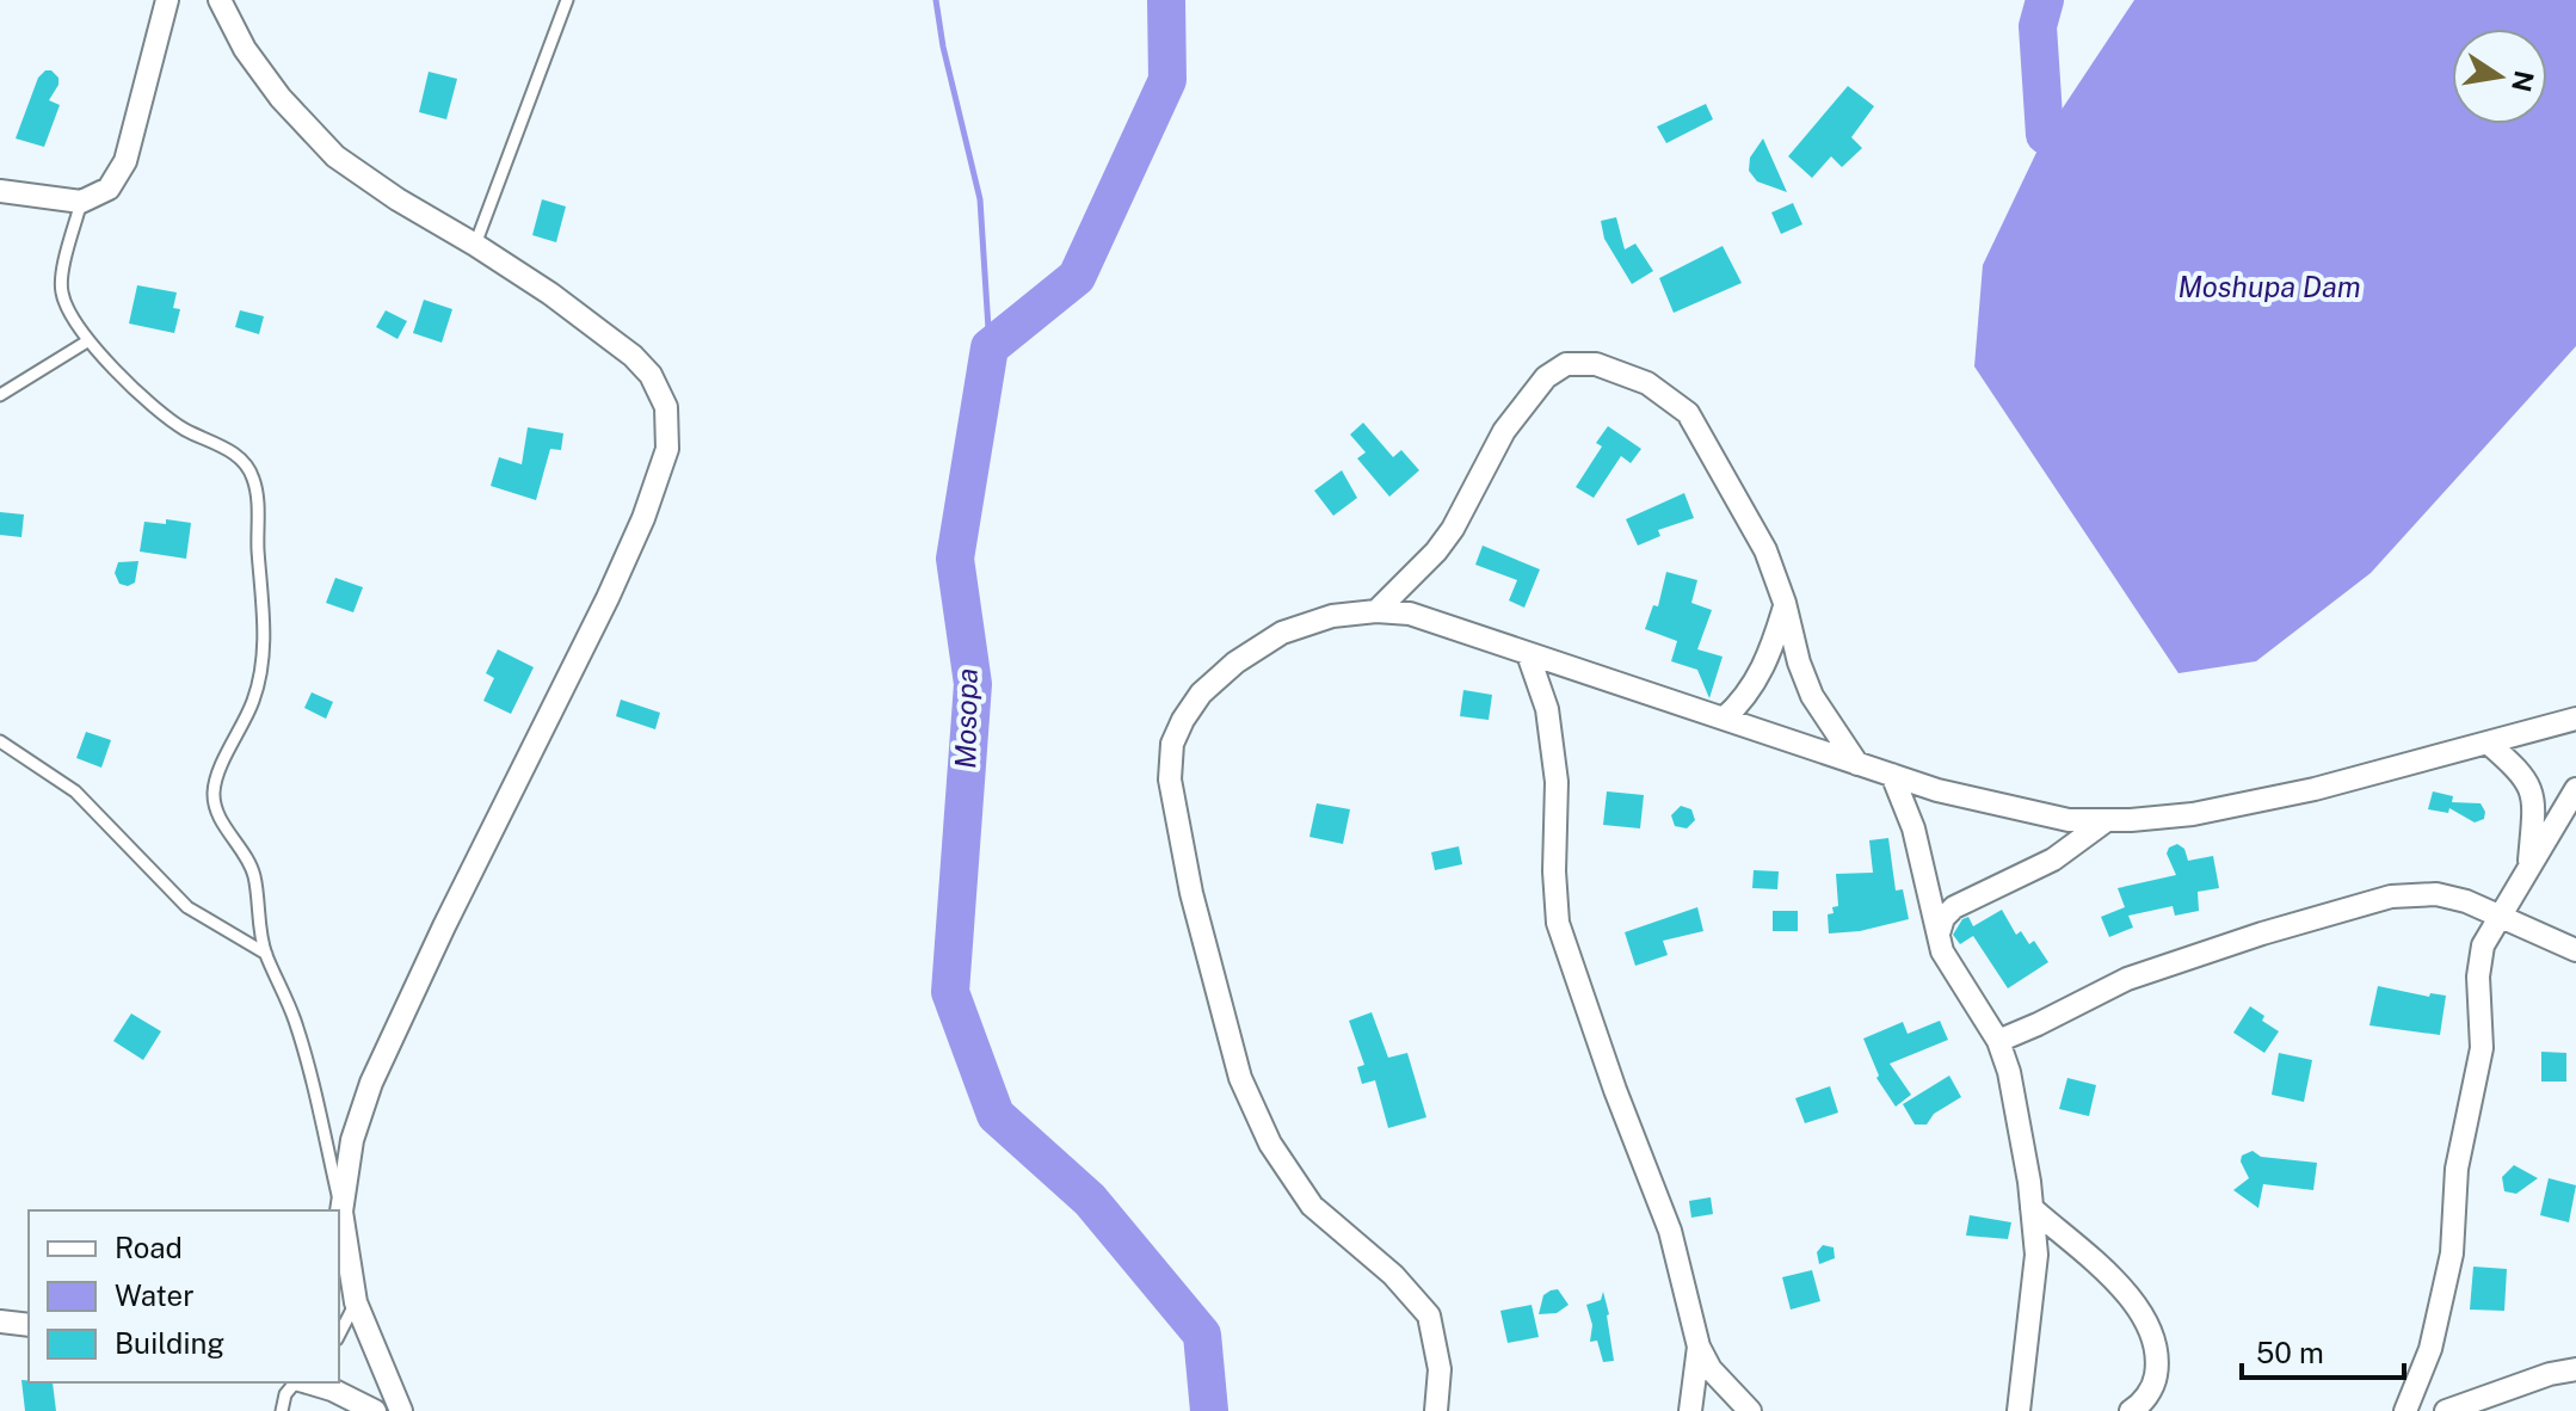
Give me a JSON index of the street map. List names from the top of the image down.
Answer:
{
  "water": ["Moshupa Dam", "Mosopa"],
  "legend": ["Road", "Water", "Building"],
  "scale_bar": "50 m",
  "north": "right"
}
